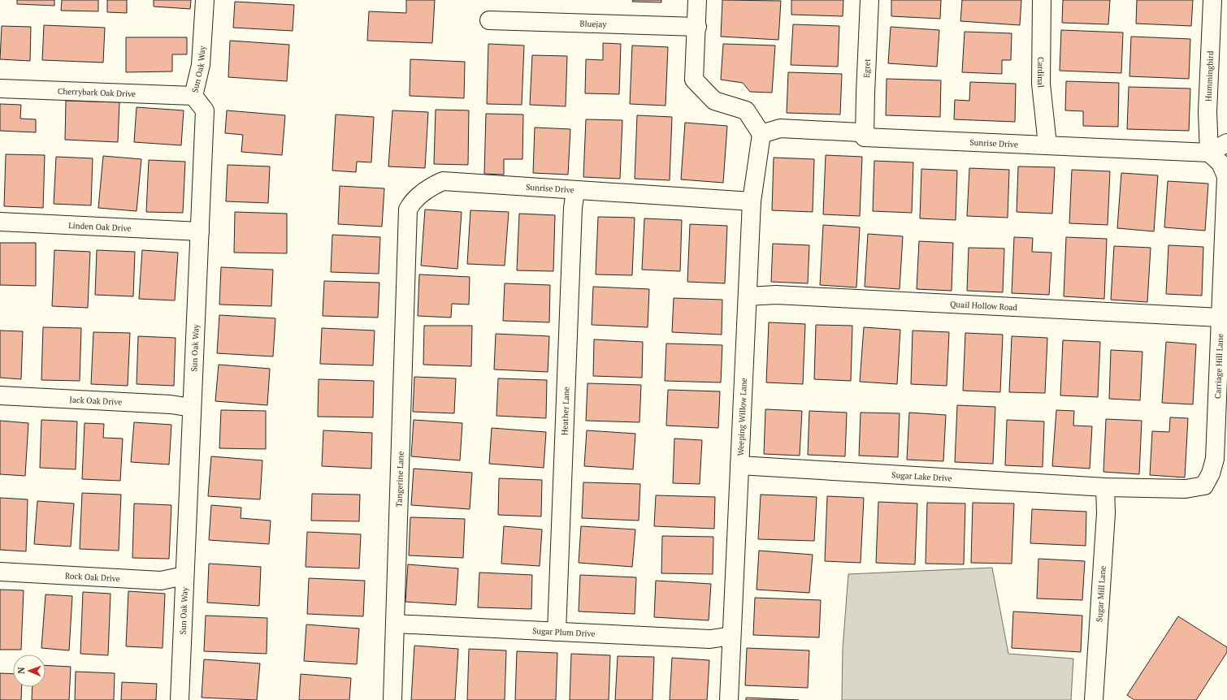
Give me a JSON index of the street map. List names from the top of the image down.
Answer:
{
  "streets": {
    "street": [
      "Bluejay",
      "Egret",
      "Sun Oak Way",
      "Cardinal",
      "Hummingbird",
      "Cherrybark Oak Drive",
      "Sunrise Drive",
      "Linden Oak Drive",
      "Quail Hollow Road",
      "Carriage Hill Lane",
      "Jack Oak Drive",
      "Heather Lane",
      "Weeping Willow Lane",
      "Sugar Lake Drive",
      "Tangerine Lane",
      "Rock Oak Drive",
      "Sugar Mill Lane",
      "Sugar Plum Drive"
    ]
  },
  "crossings": [
    ["Egret", "Sunrise Drive"],
    ["Sun Oak Way", "Cherrybark Oak Drive"],
    ["Sun Oak Way", "Linden Oak Drive"],
    ["Sun Oak Way", "Jack Oak Drive"],
    ["Sun Oak Way", "Rock Oak Drive"],
    ["Cardinal", "Sunrise Drive"],
    ["Hummingbird", "Sunrise Drive"],
    ["Hummingbird", "Carriage Hill Lane"],
    ["Sunrise Drive", "Carriage Hill Lane"],
    ["Sunrise Drive", "Heather Lane"],
    ["Sunrise Drive", "Weeping Willow Lane"],
    ["Sunrise Drive", "Tangerine Lane"],
    ["Quail Hollow Road", "Carriage Hill Lane"],
    ["Quail Hollow Road", "Weeping Willow Lane"],
    ["Carriage Hill Lane", "Sugar Lake Drive"],
    ["Carriage Hill Lane", "Sugar Mill Lane"],
    ["Heather Lane", "Sugar Plum Drive"],
    ["Weeping Willow Lane", "Sugar Lake Drive"],
    ["Weeping Willow Lane", "Sugar Plum Drive"],
    ["Sugar Lake Drive", "Sugar Mill Lane"],
    ["Tangerine Lane", "Sugar Plum Drive"]
  ],
  "north": "left"
}
